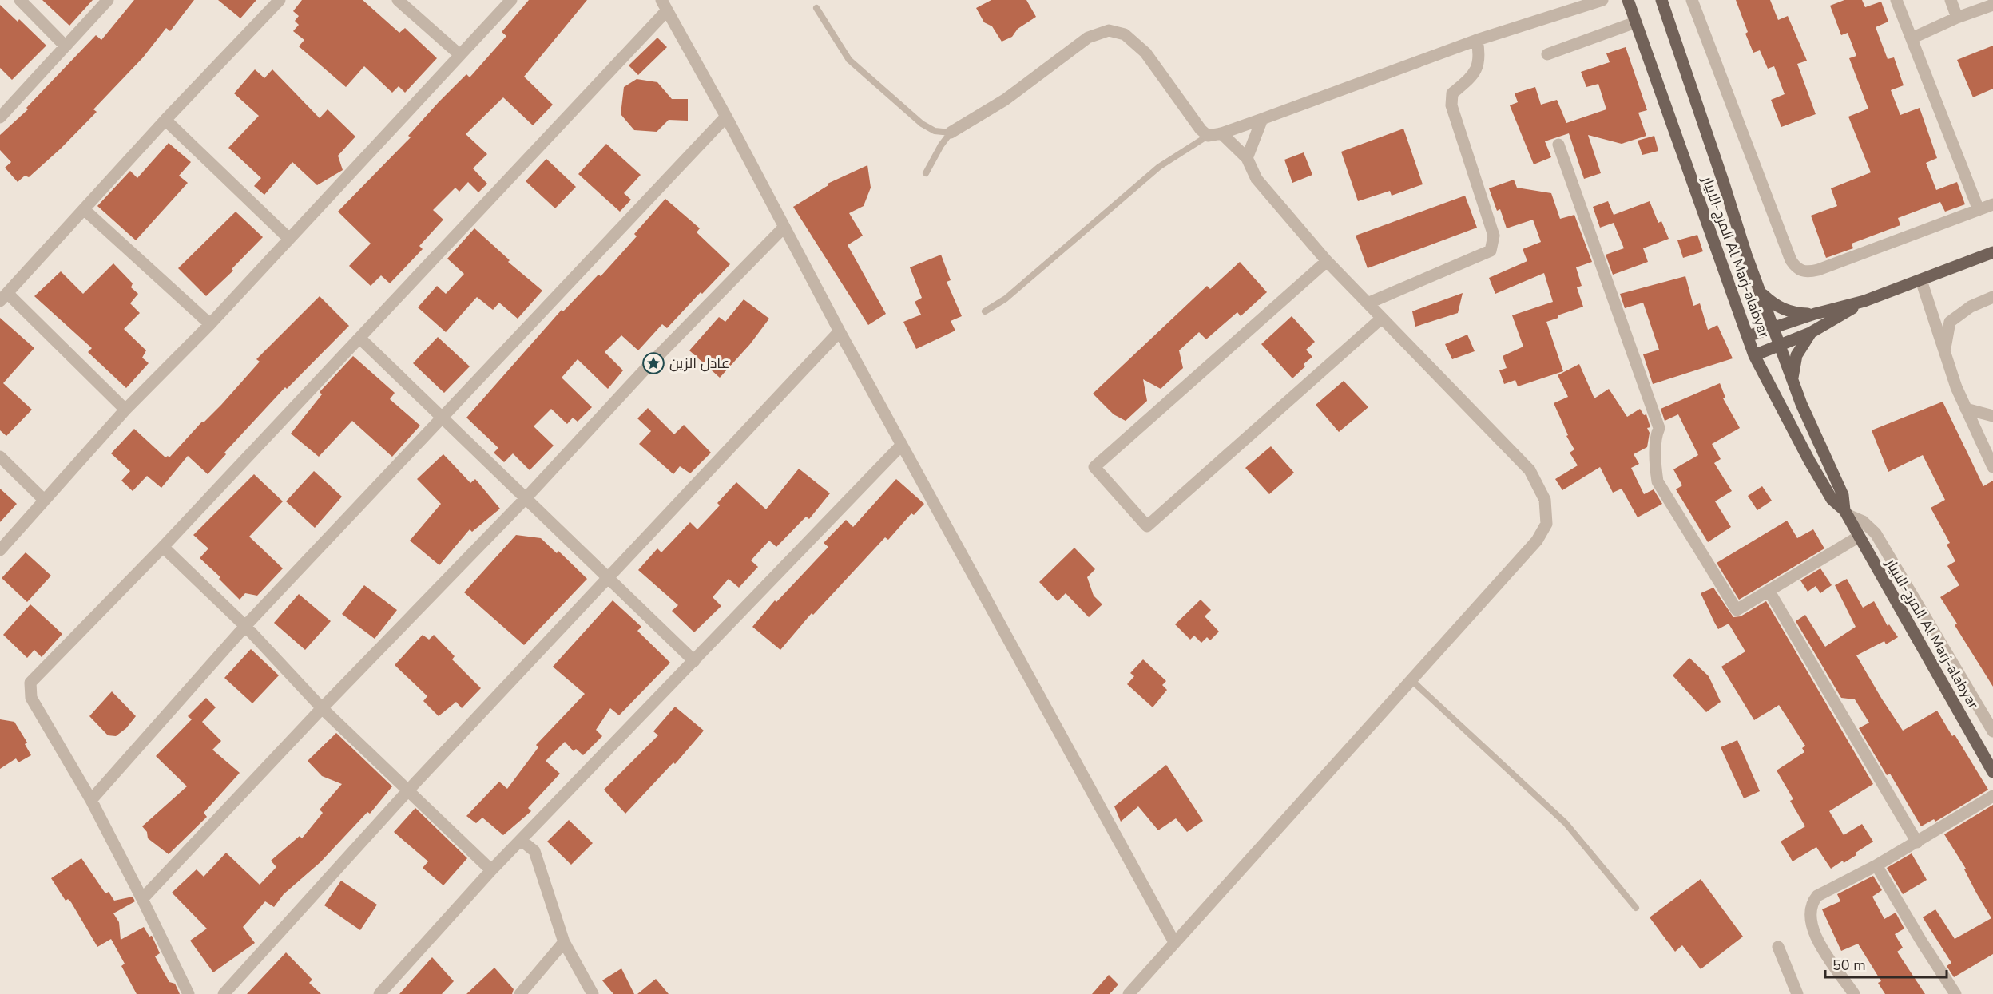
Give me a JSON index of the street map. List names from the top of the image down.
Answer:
{
  "streets": {
    "main road": ["المرج-الابيار Al Marj-alabyar"]
  },
  "places": {
    "place": ["عادل الزين"]
  },
  "scale_bar": "50 m"
}
